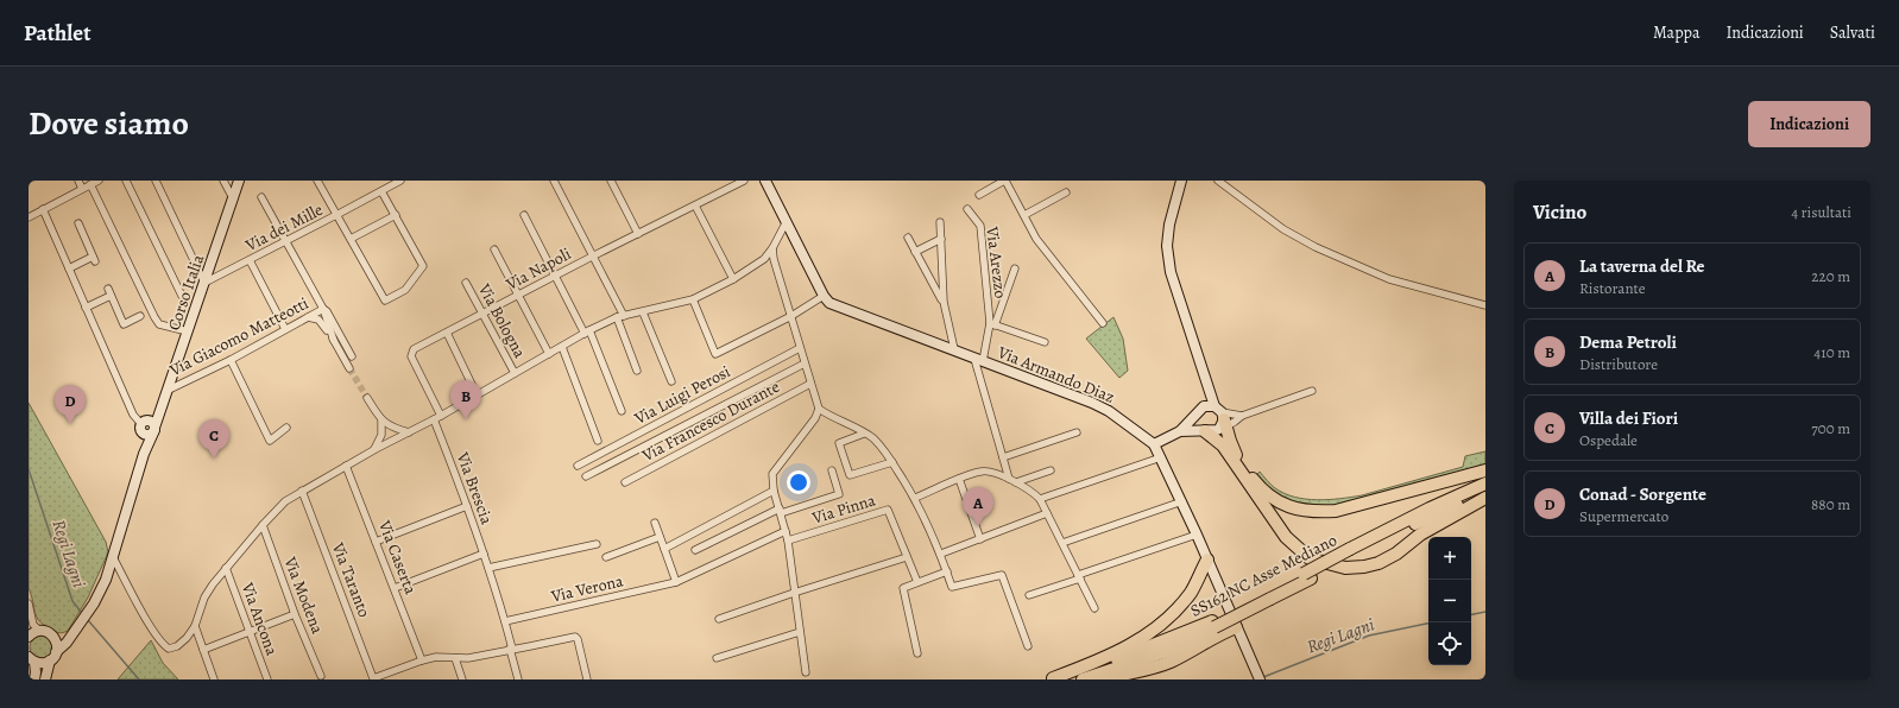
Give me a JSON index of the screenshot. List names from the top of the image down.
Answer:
{
  "streets": {
    "highway": ["SS162 NC Asse Mediano"],
    "main road": ["Corso Italia", "Via Armando Diaz"],
    "street": [
      "Via dei Mille",
      "Via Arezzo",
      "Via Napoli",
      "Via Bologna",
      "Via Giacomo Matteotti",
      "Via Luigi Perosi",
      "Via Francesco Durante",
      "Via Brescia",
      "Via Pinna",
      "Via Caserta",
      "Via Taranto",
      "Via Verona",
      "Via Modena",
      "Via Ancona"
    ]
  },
  "crossings": [
    ["Via dei Mille", "Corso Italia"],
    ["Via Arezzo", "Via Armando Diaz"],
    ["Via Napoli", "Via Bologna"],
    ["Corso Italia", "Via Giacomo Matteotti"],
    ["Via Brescia", "Via Verona"],
    ["Via Caserta", "Via Taranto"]
  ],
  "water": ["Regi Lagni"],
  "page": {
    "header": "Pathlet",
    "nav": ["Mappa", "Indicazioni", "Salvati"],
    "title": "Dove siamo",
    "buttons": "Indicazioni",
    "heading": ["Vicino", "4 risultati"],
    "list": [
      {
        "mark": "A",
        "name": "La taverna del Re",
        "note": "Ristorante",
        "value": "220 m"
      },
      {
        "mark": "B",
        "name": "Dema Petroli",
        "note": "Distributore",
        "value": "410 m"
      },
      {
        "mark": "C",
        "name": "Villa dei Fiori",
        "note": "Ospedale",
        "value": "700 m"
      },
      {
        "mark": "D",
        "name": "Conad - Sorgente",
        "note": "Supermercato",
        "value": "880 m"
      }
    ],
    "pins": [
      "B",
      "D",
      "C",
      "A"
    ],
    "map_buttons": ["+", "−"]
  }
}
